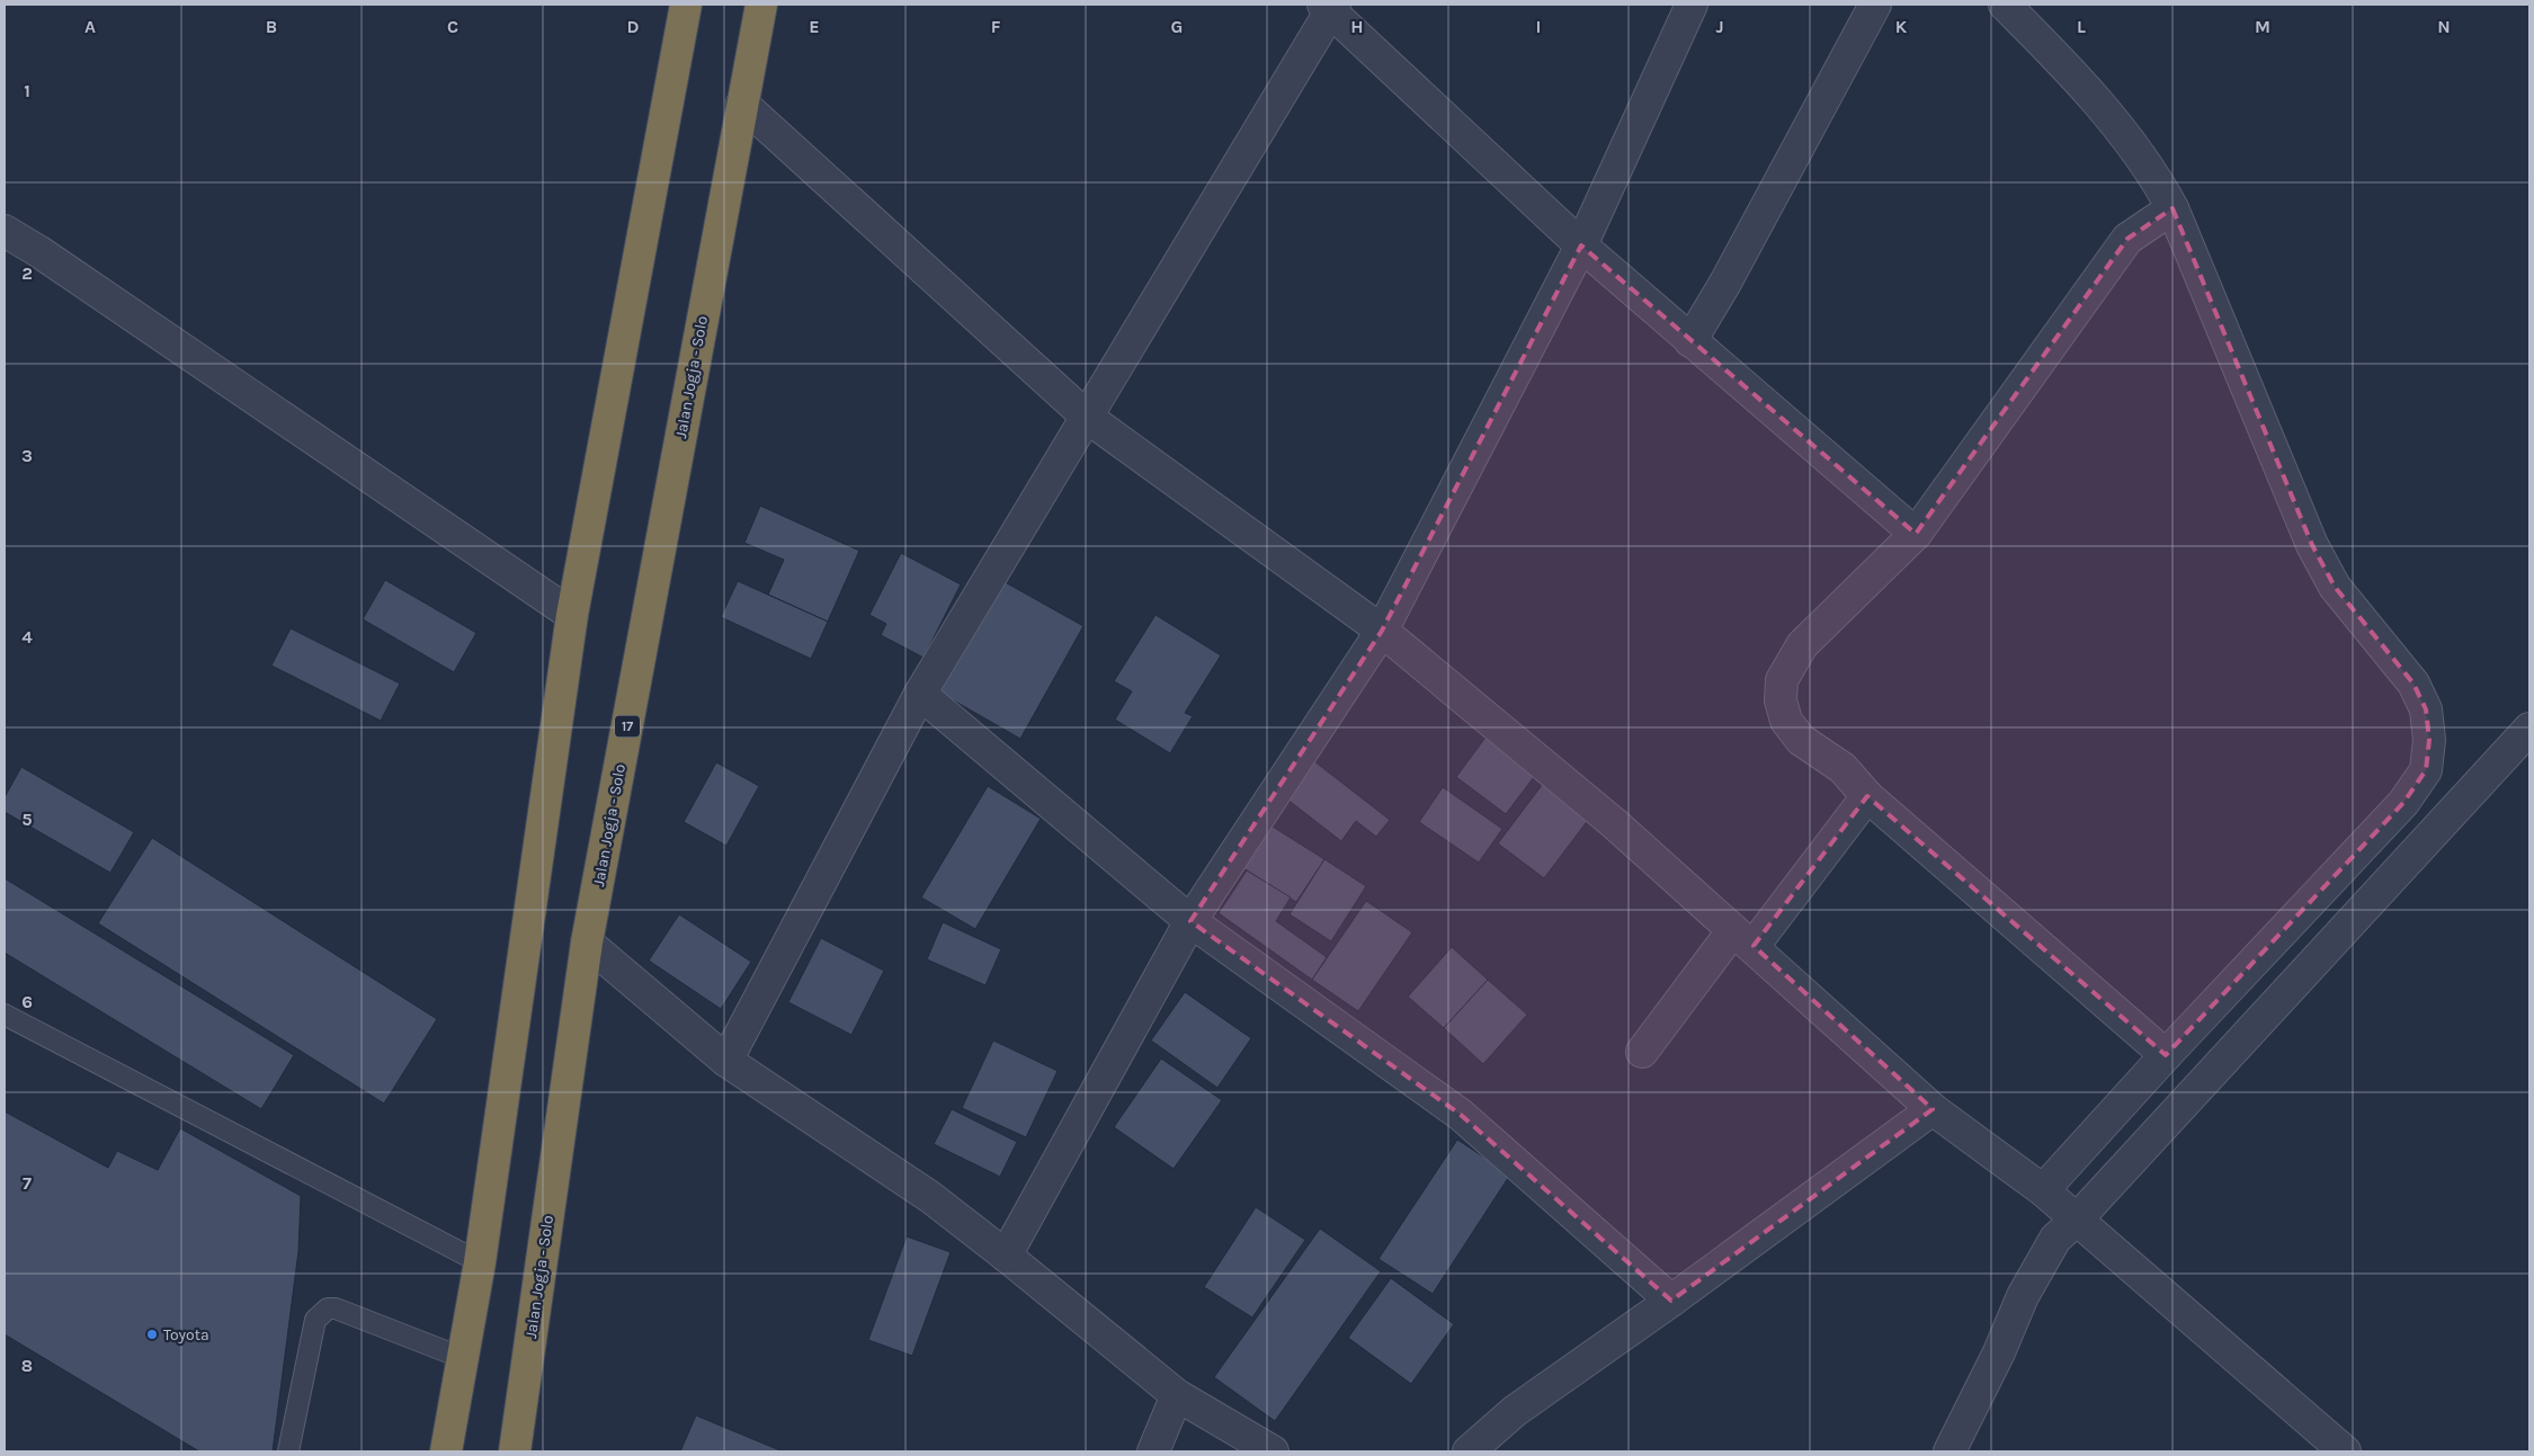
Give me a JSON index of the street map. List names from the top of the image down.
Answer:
{
  "streets": {
    "highway": ["Jalan Jogja - Solo", "17"]
  },
  "places": ["Toyota"],
  "grid": {
    "columns": [
      "A",
      "B",
      "C",
      "D",
      "E",
      "F",
      "G",
      "H",
      "I",
      "J",
      "K",
      "L",
      "M",
      "N"
    ],
    "rows": [
      "1",
      "2",
      "3",
      "4",
      "5",
      "6",
      "7",
      "8"
    ]
  }
}
